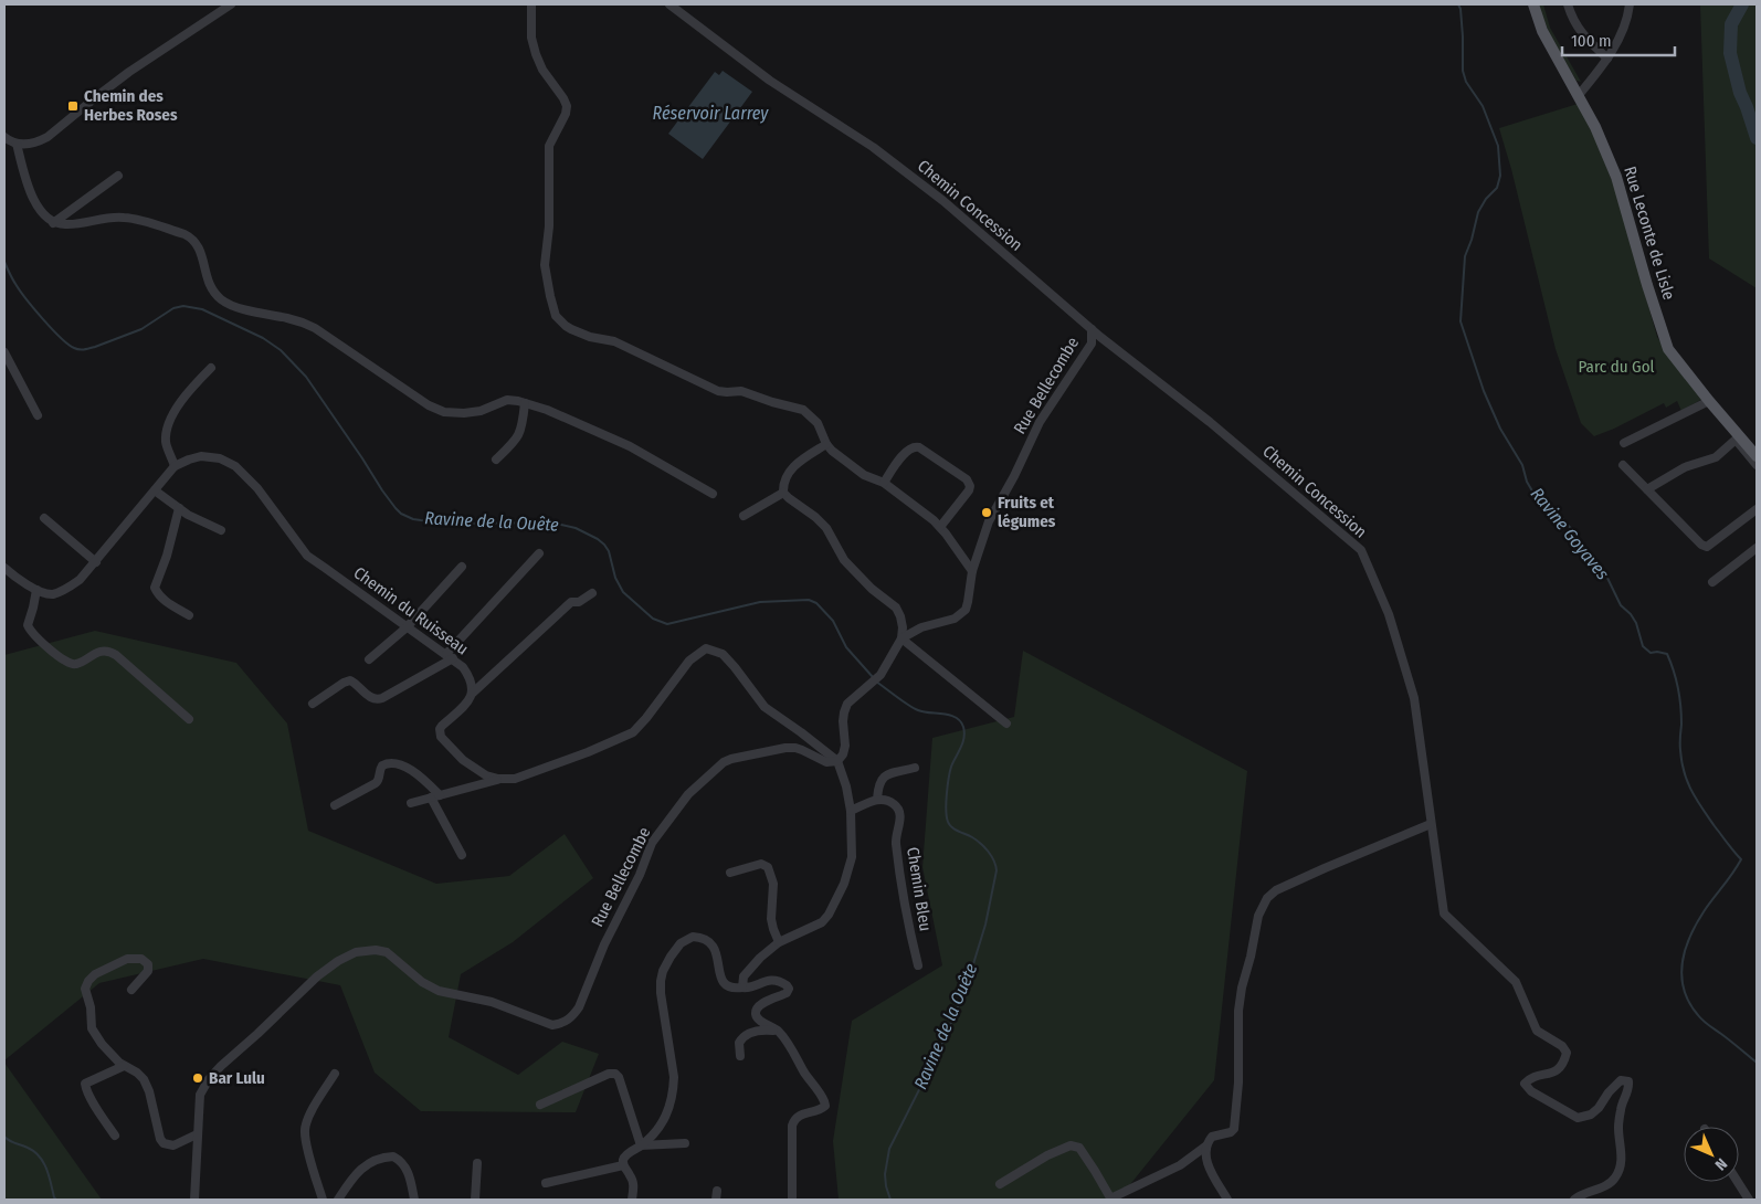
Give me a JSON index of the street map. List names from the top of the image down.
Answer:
{
  "streets": {
    "main road": ["Rue Leconte de Lisle"],
    "street": [
      "Chemin Concession",
      "Rue Bellecombe",
      "Chemin du Ruisseau",
      "Chemin Bleu"
    ]
  },
  "crossings": [
    ["Chemin Concession", "Rue Bellecombe"]
  ],
  "water": ["Réservoir Larrey", "Ravine de la Ouête", "Ravine Goyaves"],
  "parks": ["Parc du Gol"],
  "places": {
    "transit": ["Chemin des Herbes Roses"],
    "other": ["Fruits et légumes", "Bar Lulu"]
  },
  "scale_bar": "100 m",
  "north": "bottom right"
}
